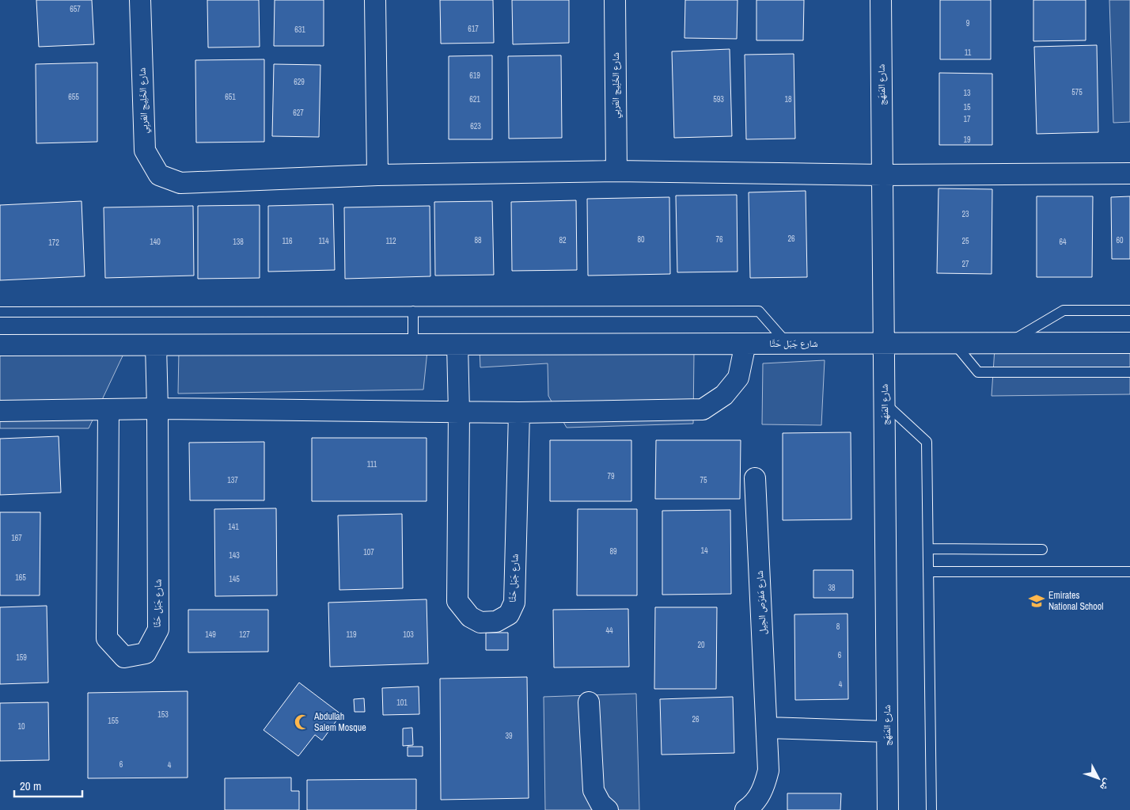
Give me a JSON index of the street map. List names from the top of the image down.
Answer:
{
  "streets": {
    "street": [
      "شارع المَنهَج",
      "شارع الخَلِيج العَربِي",
      "شارع جَبَل حَتَّا",
      "شارع مَفرَص الحِيل"
    ]
  },
  "crossings": [
    ["شارع المَنهَج", "شارع جَبَل حَتَّا"]
  ],
  "places": {
    "school or university": ["Emirates National School"],
    "mosque": ["Abdullah Salem Mosque"]
  },
  "house_numbers": [
    "657",
    "9",
    "617",
    "631",
    "11",
    "619",
    "629",
    "575",
    "13",
    "655",
    "651",
    "621",
    "593",
    "18",
    "15",
    "627",
    "17",
    "623",
    "19",
    "23",
    "26",
    "80",
    "76",
    "88",
    "82",
    "60",
    "116",
    "114",
    "112",
    "25",
    "140",
    "138",
    "64",
    "172",
    "27",
    "111",
    "79",
    "137",
    "75",
    "141",
    "167",
    "14",
    "89",
    "107",
    "143",
    "165",
    "145",
    "38",
    "8",
    "44",
    "149",
    "127",
    "119",
    "103",
    "20",
    "6",
    "159",
    "4",
    "101",
    "153",
    "26",
    "155",
    "10",
    "39",
    "6",
    "4"
  ],
  "scale_bar": "20 m",
  "north": "bottom right"
}
